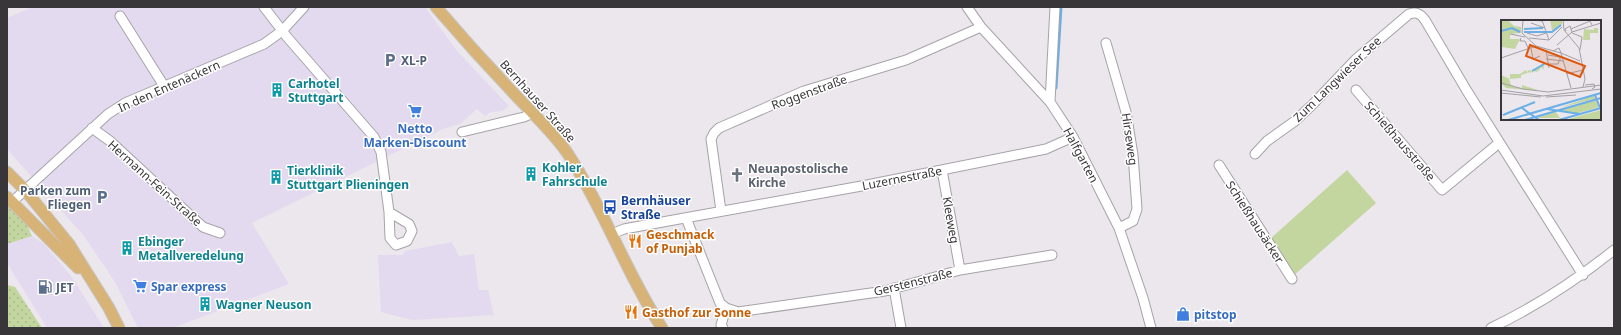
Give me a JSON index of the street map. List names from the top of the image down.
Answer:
{
  "streets": {
    "main road": ["Bernhauser Straße"],
    "street": [
      "Zum Langwieser See",
      "In den Entenäckern",
      "Roggenstraße",
      "Hirseweg",
      "Schießhausstraße",
      "Halfgarten",
      "Luzernestraße",
      "Hermann-Fein-Straße",
      "Kleeweg",
      "Schießhausäcker",
      "Gerstenstraße"
    ]
  },
  "crossings": [
    ["Zum Langwieser See", "Schießhausstraße"],
    ["In den Entenäckern", "Hermann-Fein-Straße"],
    ["Roggenstraße", "Halfgarten"],
    ["Roggenstraße", "Luzernestraße"],
    ["Bernhauser Straße", "Luzernestraße"],
    ["Hirseweg", "Halfgarten"],
    ["Halfgarten", "Luzernestraße"],
    ["Luzernestraße", "Kleeweg"],
    ["Kleeweg", "Gerstenstraße"]
  ],
  "places": {
    "parking": ["XL-P", "Parken zum Fliegen"],
    "building": [
      "Carhotel Stuttgart",
      "Kohler Fahrschule",
      "Tierklinik Stuttgart Plieningen",
      "Ebinger Metallveredelung",
      "Wagner Neuson"
    ],
    "supermarket": ["Netto Marken-Discount", "Spar express"],
    "church": ["Neuapostolische Kirche"],
    "bus stop": ["Bernhäuser Straße"],
    "restaurant": ["Geschmack of Punjab", "Gasthof zur Sonne"],
    "fuel station": ["JET"],
    "shop": ["pitstop"]
  }
}
